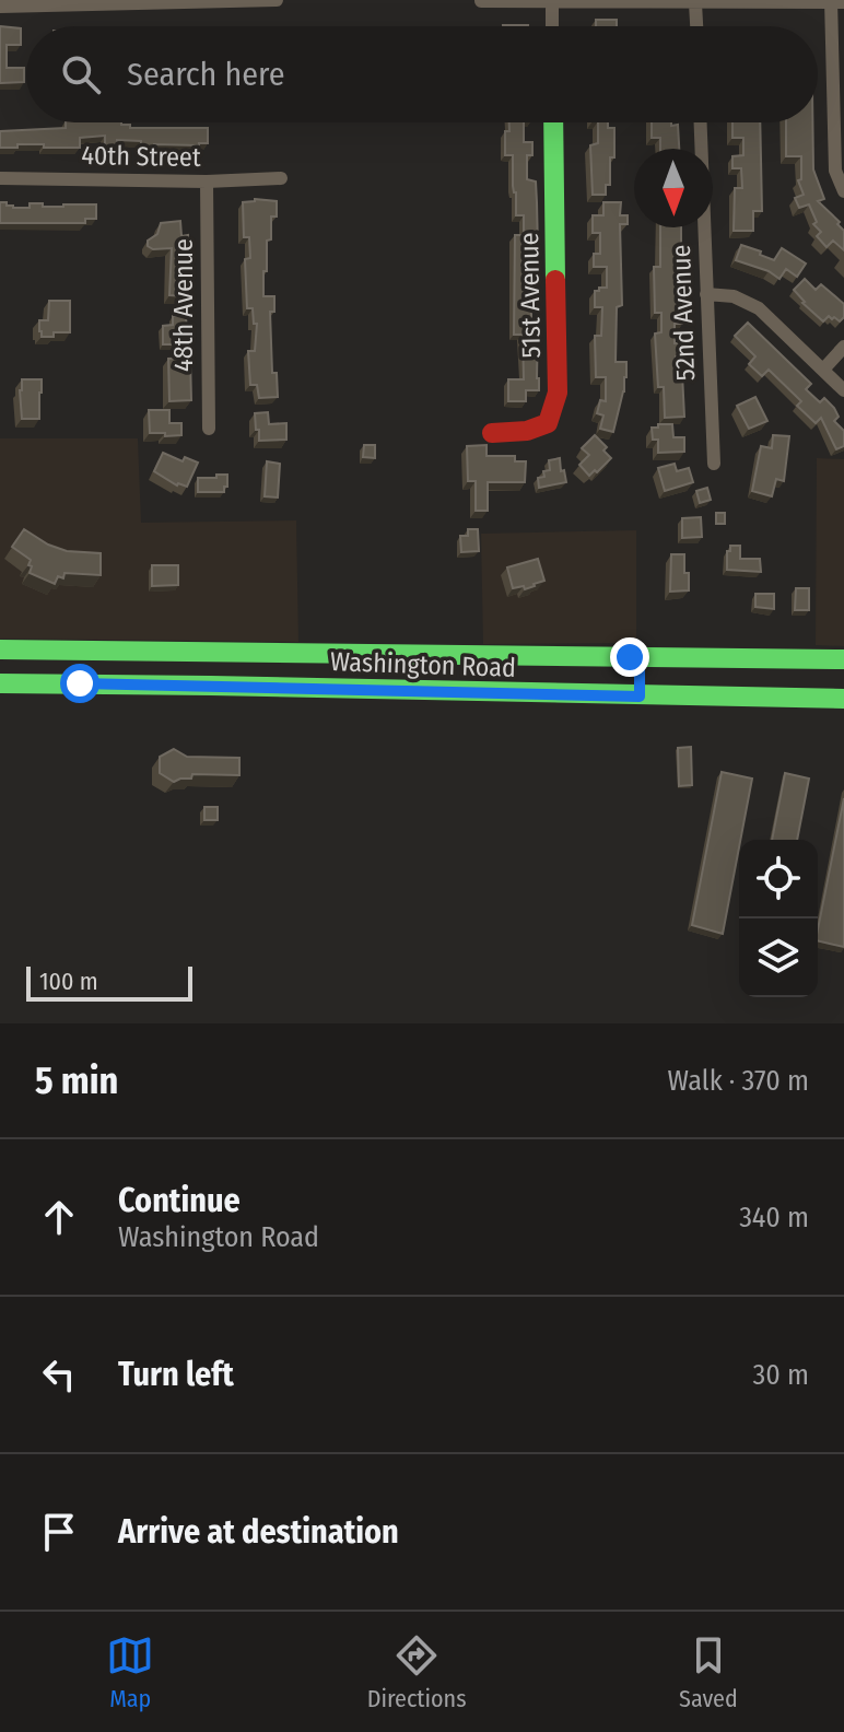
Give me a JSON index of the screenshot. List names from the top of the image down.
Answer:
{
  "streets": {
    "main road": ["51st Avenue", "Washington Road"],
    "street": ["40th Street", "48th Avenue", "52nd Avenue"]
  },
  "crossings": [
    ["40th Street", "48th Avenue"]
  ],
  "scale_bar": "100 m",
  "north": "bottom",
  "page": {
    "search": "Search here",
    "scale": "100 m",
    "heading": ["5 min", "Walk · 370 m"],
    "list": [
      ["Continue", "Washington Road", "340 m"],
      ["Turn left", "30 m"],
      "Arrive at destination"
    ],
    "nav": ["Map", "Directions", "Saved"]
  }
}
